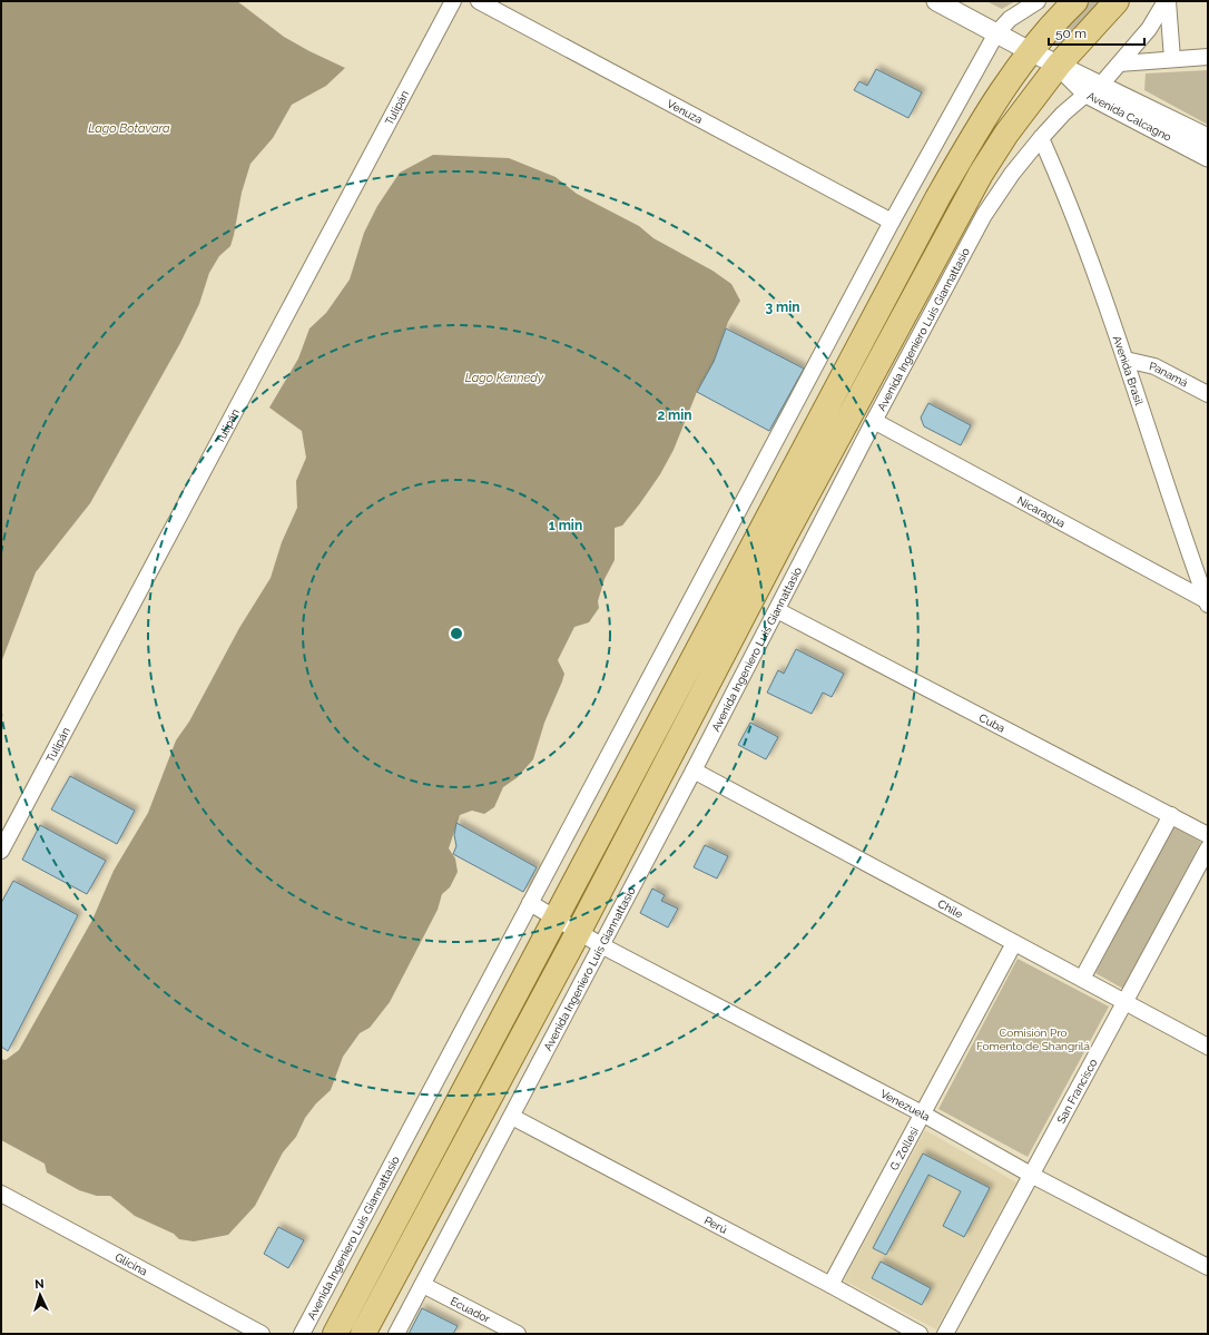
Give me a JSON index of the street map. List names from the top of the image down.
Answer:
{
  "streets": {
    "street": [
      "Tulipán",
      "Venuza",
      "Avenida Calcagno",
      "Avenida Ingeniero Luis Giannattasio",
      "Avenida Brasil",
      "Panamá",
      "Nicaragua",
      "Cuba",
      "Chile",
      "San Francisco",
      "Venezuela",
      "G. Zollesi",
      "Perú",
      "Glicina",
      "Ecuador"
    ]
  },
  "crossings": [
    ["Venuza", "Avenida Ingeniero Luis Giannattasio"],
    ["Avenida Calcagno", "Avenida Ingeniero Luis Giannattasio"],
    ["Avenida Ingeniero Luis Giannattasio", "Avenida Brasil"],
    ["Avenida Ingeniero Luis Giannattasio", "Nicaragua"],
    ["Avenida Ingeniero Luis Giannattasio", "Cuba"],
    ["Avenida Ingeniero Luis Giannattasio", "Chile"],
    ["Avenida Ingeniero Luis Giannattasio", "Venezuela"],
    ["Avenida Ingeniero Luis Giannattasio", "Perú"],
    ["Avenida Ingeniero Luis Giannattasio", "Ecuador"],
    ["Avenida Brasil", "Panamá"],
    ["Avenida Brasil", "Nicaragua"],
    ["Chile", "San Francisco"],
    ["Chile", "G. Zollesi"],
    ["San Francisco", "Venezuela"],
    ["Venezuela", "G. Zollesi"],
    ["G. Zollesi", "Perú"]
  ],
  "water": ["Lago Botavara", "Lago Kennedy"],
  "parks": ["Comisión Pro Fomento de Shangrilá"],
  "scale_bar": "50 m",
  "north": "top",
  "rings": ["3 min", "2 min", "1 min"]
}
